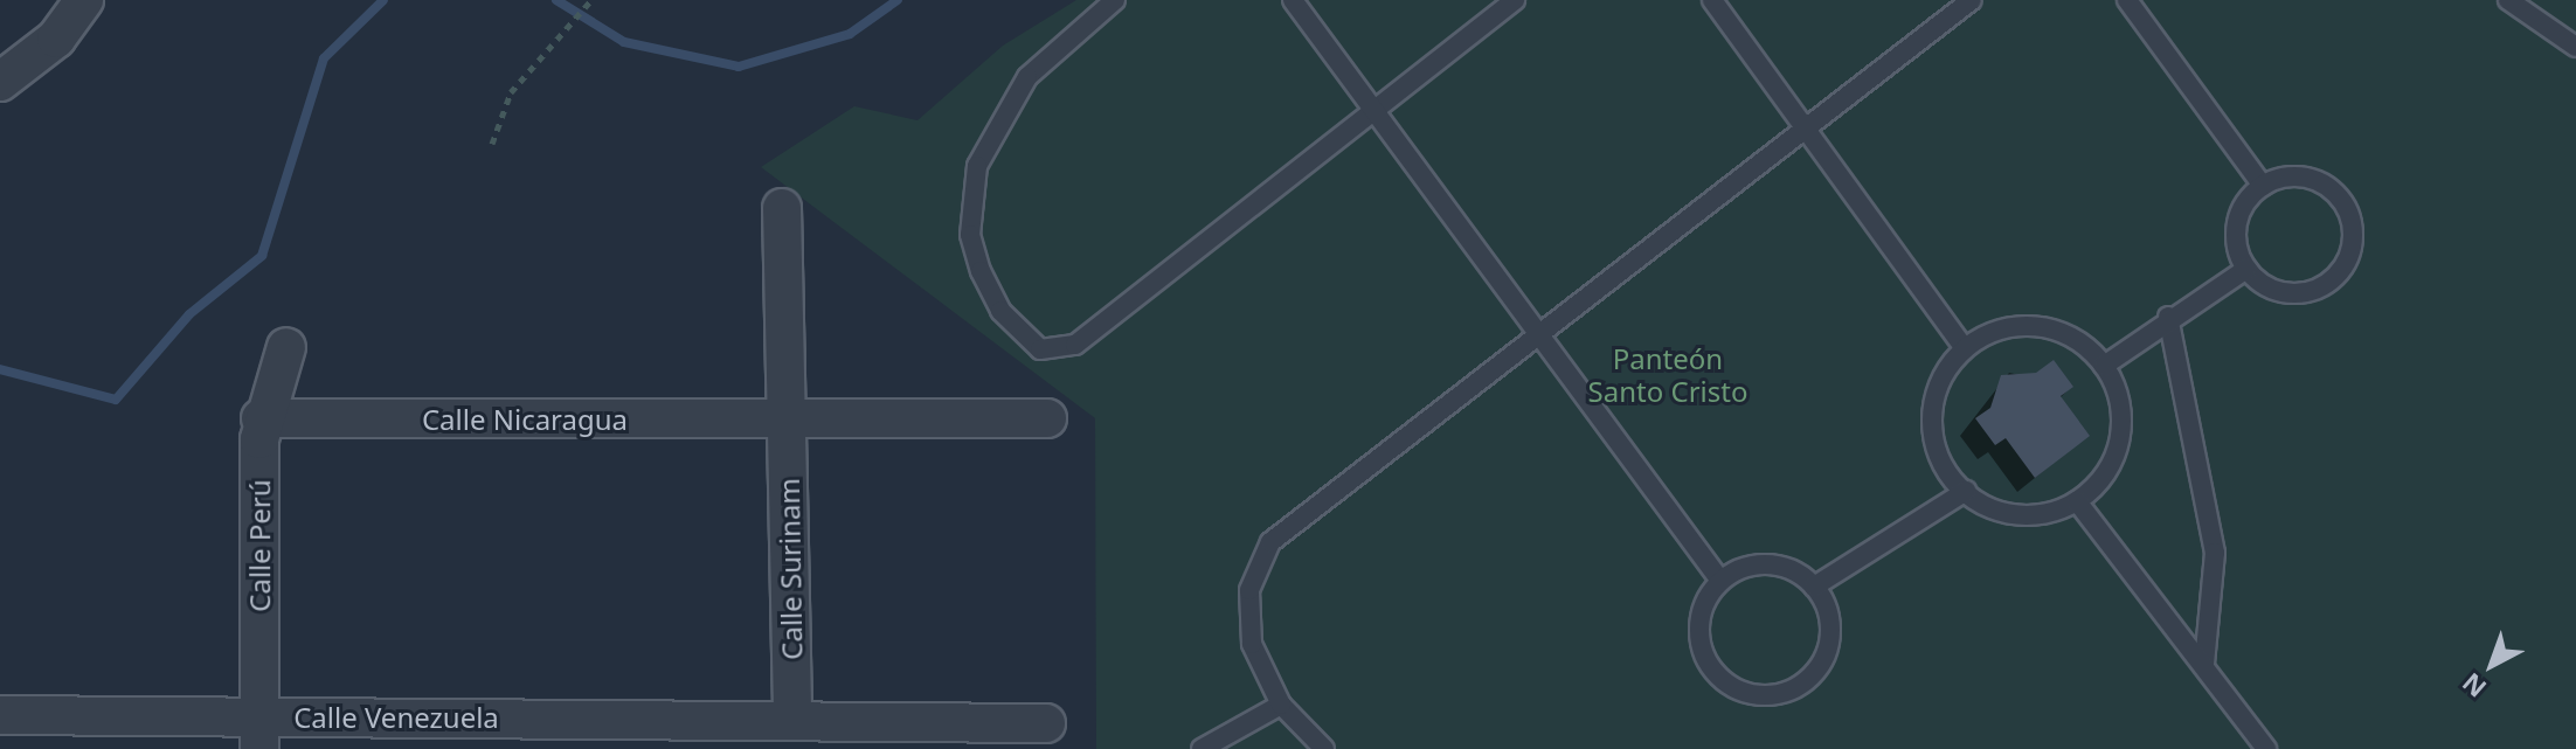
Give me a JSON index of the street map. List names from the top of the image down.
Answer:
{
  "streets": {
    "street": [
      "Calle Nicaragua",
      "Calle Perú",
      "Calle Surinam",
      "Calle Venezuela"
    ]
  },
  "crossings": [
    ["Calle Nicaragua", "Calle Perú"],
    ["Calle Nicaragua", "Calle Surinam"],
    ["Calle Perú", "Calle Venezuela"],
    ["Calle Surinam", "Calle Venezuela"]
  ],
  "parks": ["Panteón Santo Cristo"],
  "north": "bottom left"
}
